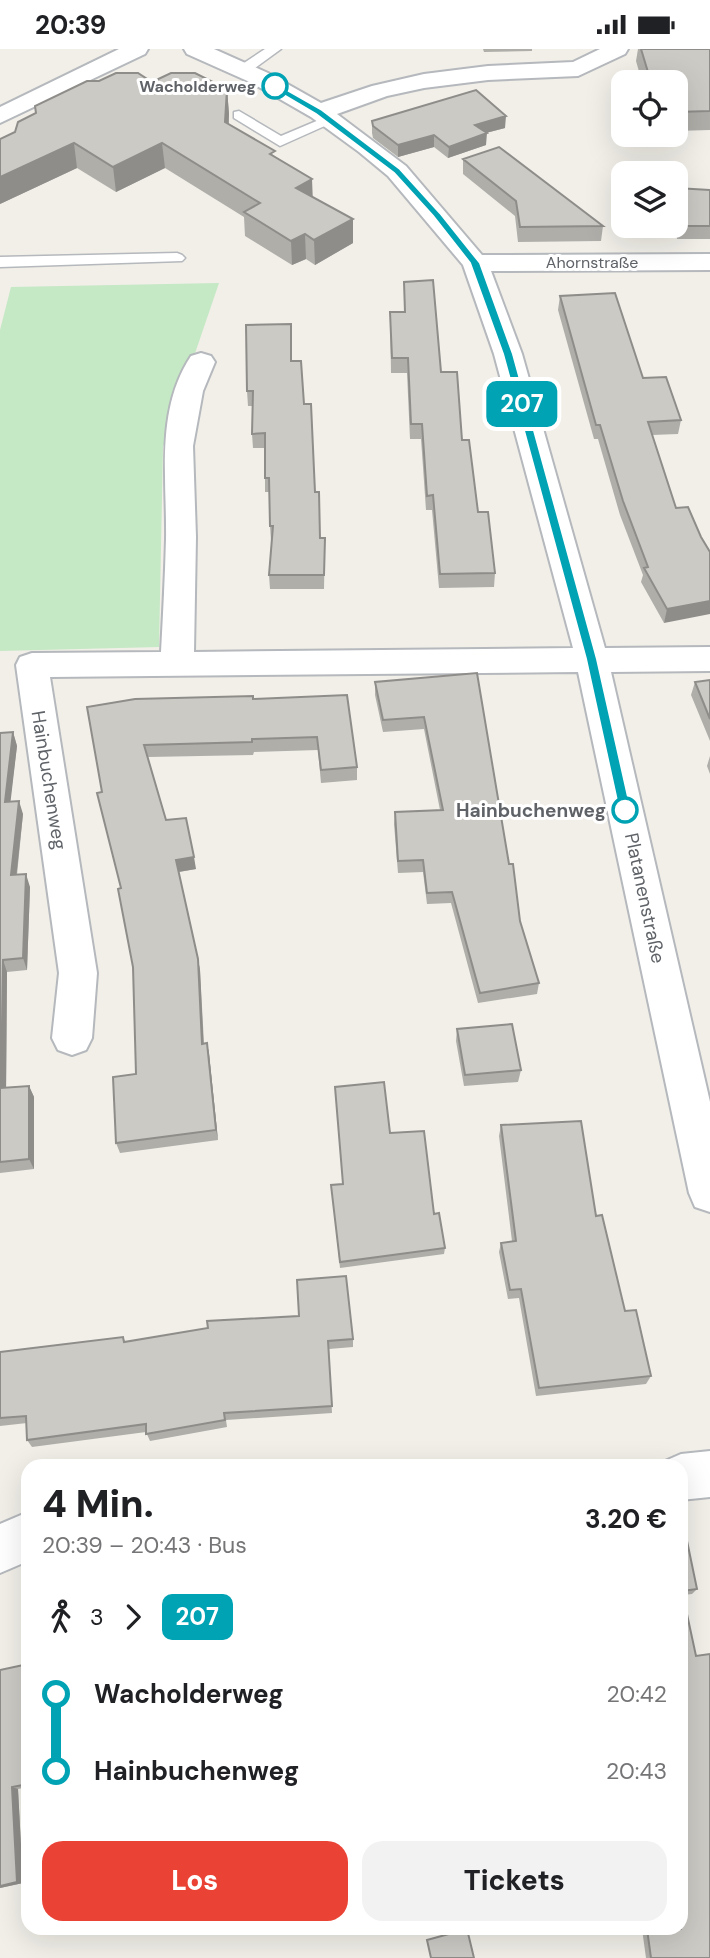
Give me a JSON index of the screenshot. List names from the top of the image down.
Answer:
{
  "streets": {
    "street": ["Ahornstraße", "Hainbuchenweg", "Platanenstraße"]
  },
  "crossings": [
    ["Ahornstraße", "Platanenstraße"],
    ["Hainbuchenweg", "Platanenstraße"]
  ],
  "places": ["Wacholderweg", "Hainbuchenweg"],
  "lines": ["bus line 207"],
  "page": {
    "status": "20:39",
    "on_map": "207",
    "heading": ["4 Min.", "20:39 – 20:43 · Bus", "3.20 €"],
    "legs": ["3", "207"],
    "list": [
      {
        "name": "Wacholderweg",
        "value": "20:42"
      },
      {
        "name": "Hainbuchenweg",
        "value": "20:43"
      }
    ],
    "buttons": ["Los", "Tickets"]
  }
}
